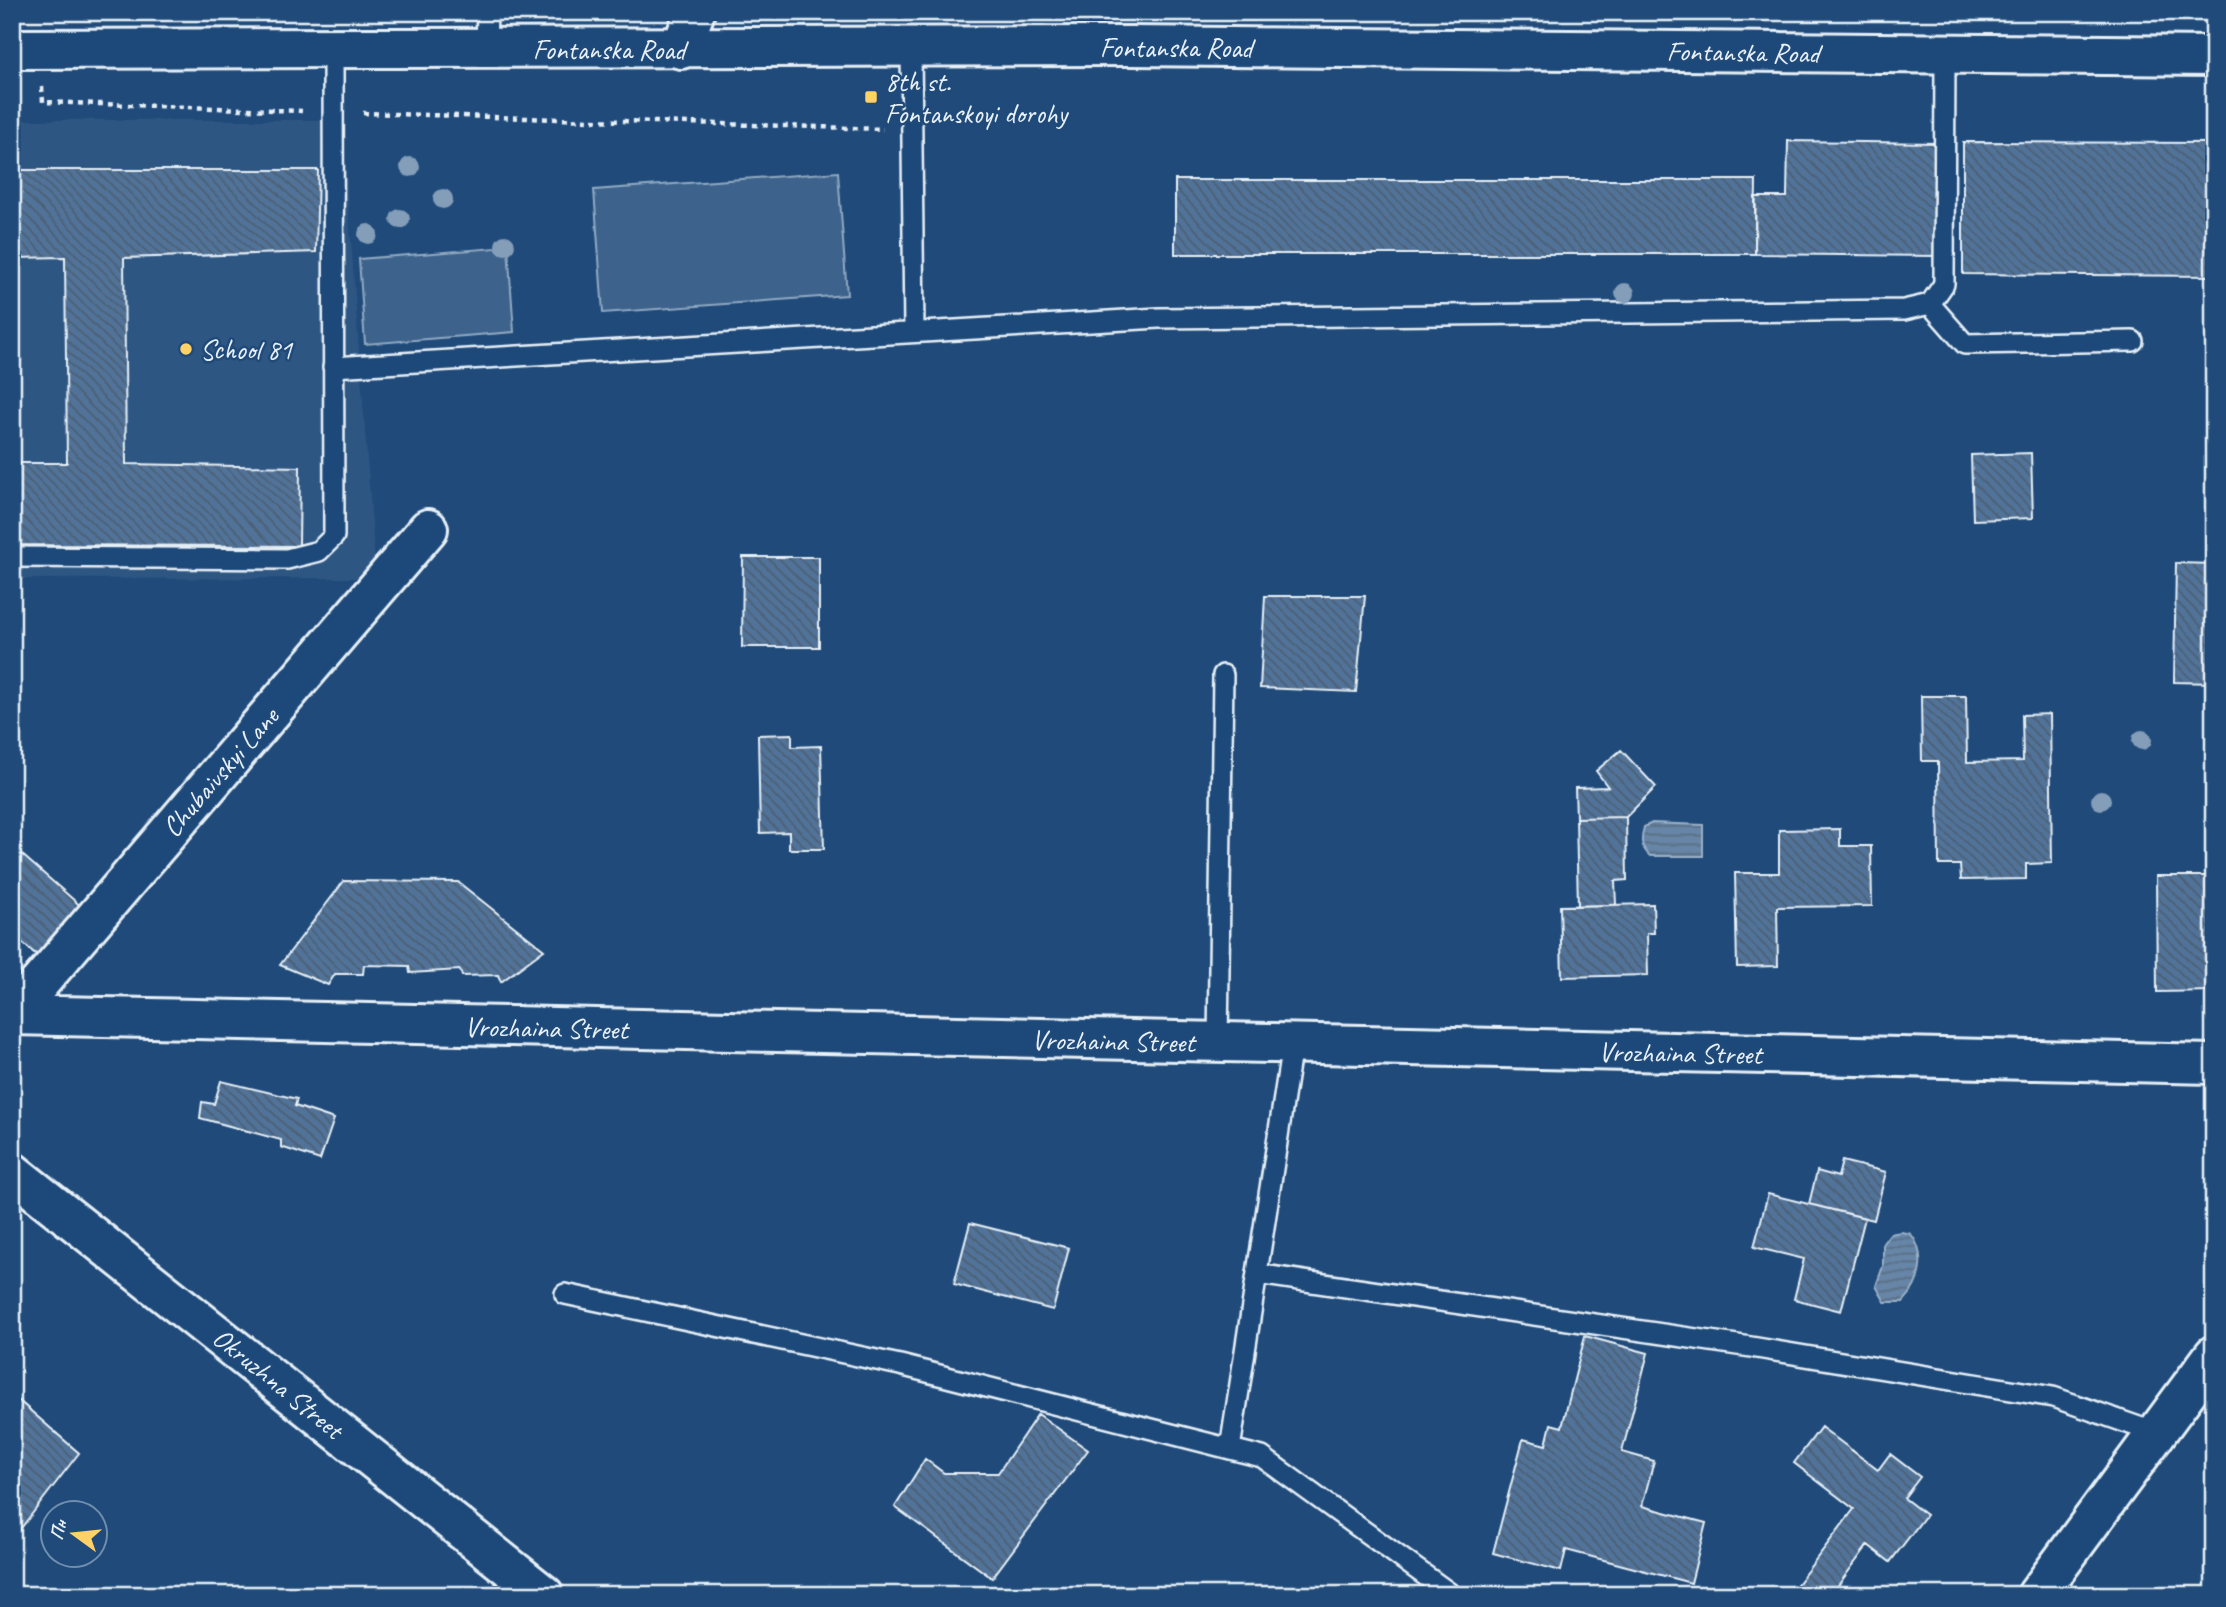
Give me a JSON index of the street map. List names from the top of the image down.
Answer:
{
  "streets": {
    "street": [
      "Fontanska Road",
      "Chubaivskyi Lane",
      "Vrozhaina Street",
      "Okruzhna Street"
    ]
  },
  "crossings": [
    ["Chubaivskyi Lane", "Vrozhaina Street"]
  ],
  "places": {
    "transit": ["8th st. Fontanskoyi dorohy"],
    "other": ["School 81"]
  },
  "north": "left"
}
